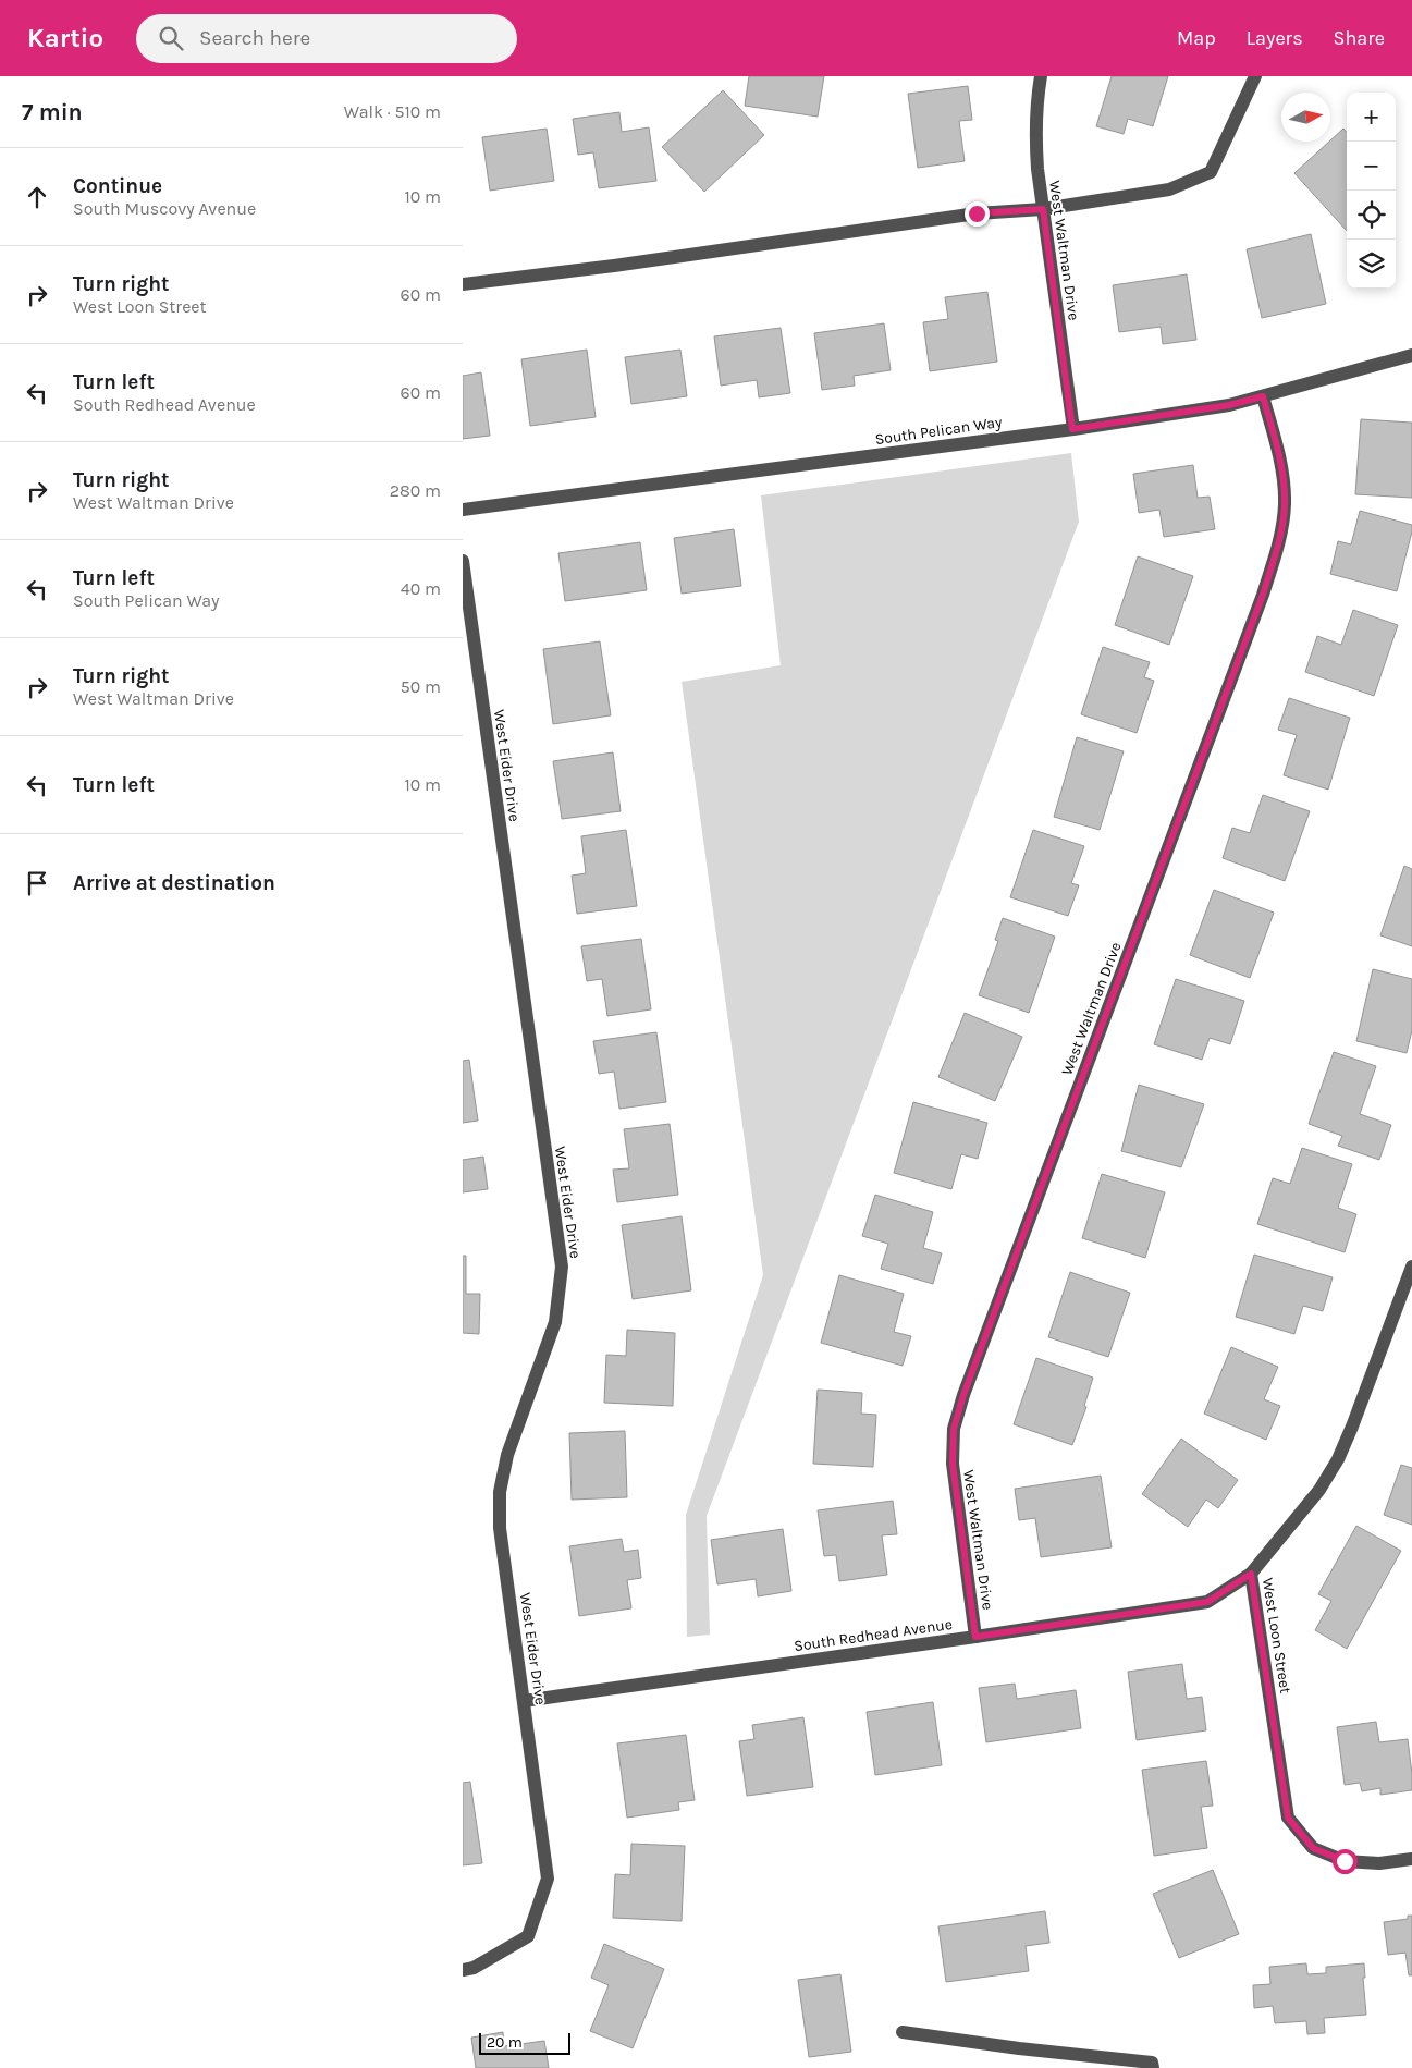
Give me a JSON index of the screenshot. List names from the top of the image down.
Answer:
{
  "streets": {
    "street": [
      "West Waltman Drive",
      "South Pelican Way",
      "West Eider Drive",
      "South Redhead Avenue",
      "West Loon Street"
    ]
  },
  "crossings": [
    ["West Waltman Drive", "South Pelican Way"],
    ["West Waltman Drive", "South Redhead Avenue"],
    ["West Eider Drive", "South Redhead Avenue"],
    ["South Redhead Avenue", "West Loon Street"]
  ],
  "scale_bar": "20 m",
  "north": "right",
  "page": {
    "header": "Kartio",
    "search": "Search here",
    "nav": ["Map", "Layers", "Share"],
    "heading": ["7 min", "Walk · 510 m"],
    "map_buttons": ["+", "−"],
    "list": [
      ["Continue", "South Muscovy Avenue", "10 m"],
      ["Turn right", "West Loon Street", "60 m"],
      ["Turn left", "South Redhead Avenue", "60 m"],
      ["Turn right", "West Waltman Drive", "280 m"],
      ["Turn left", "South Pelican Way", "40 m"],
      ["Turn right", "West Waltman Drive", "50 m"],
      ["Turn left", "10 m"],
      "Arrive at destination"
    ],
    "scale": "20 m"
  }
}
